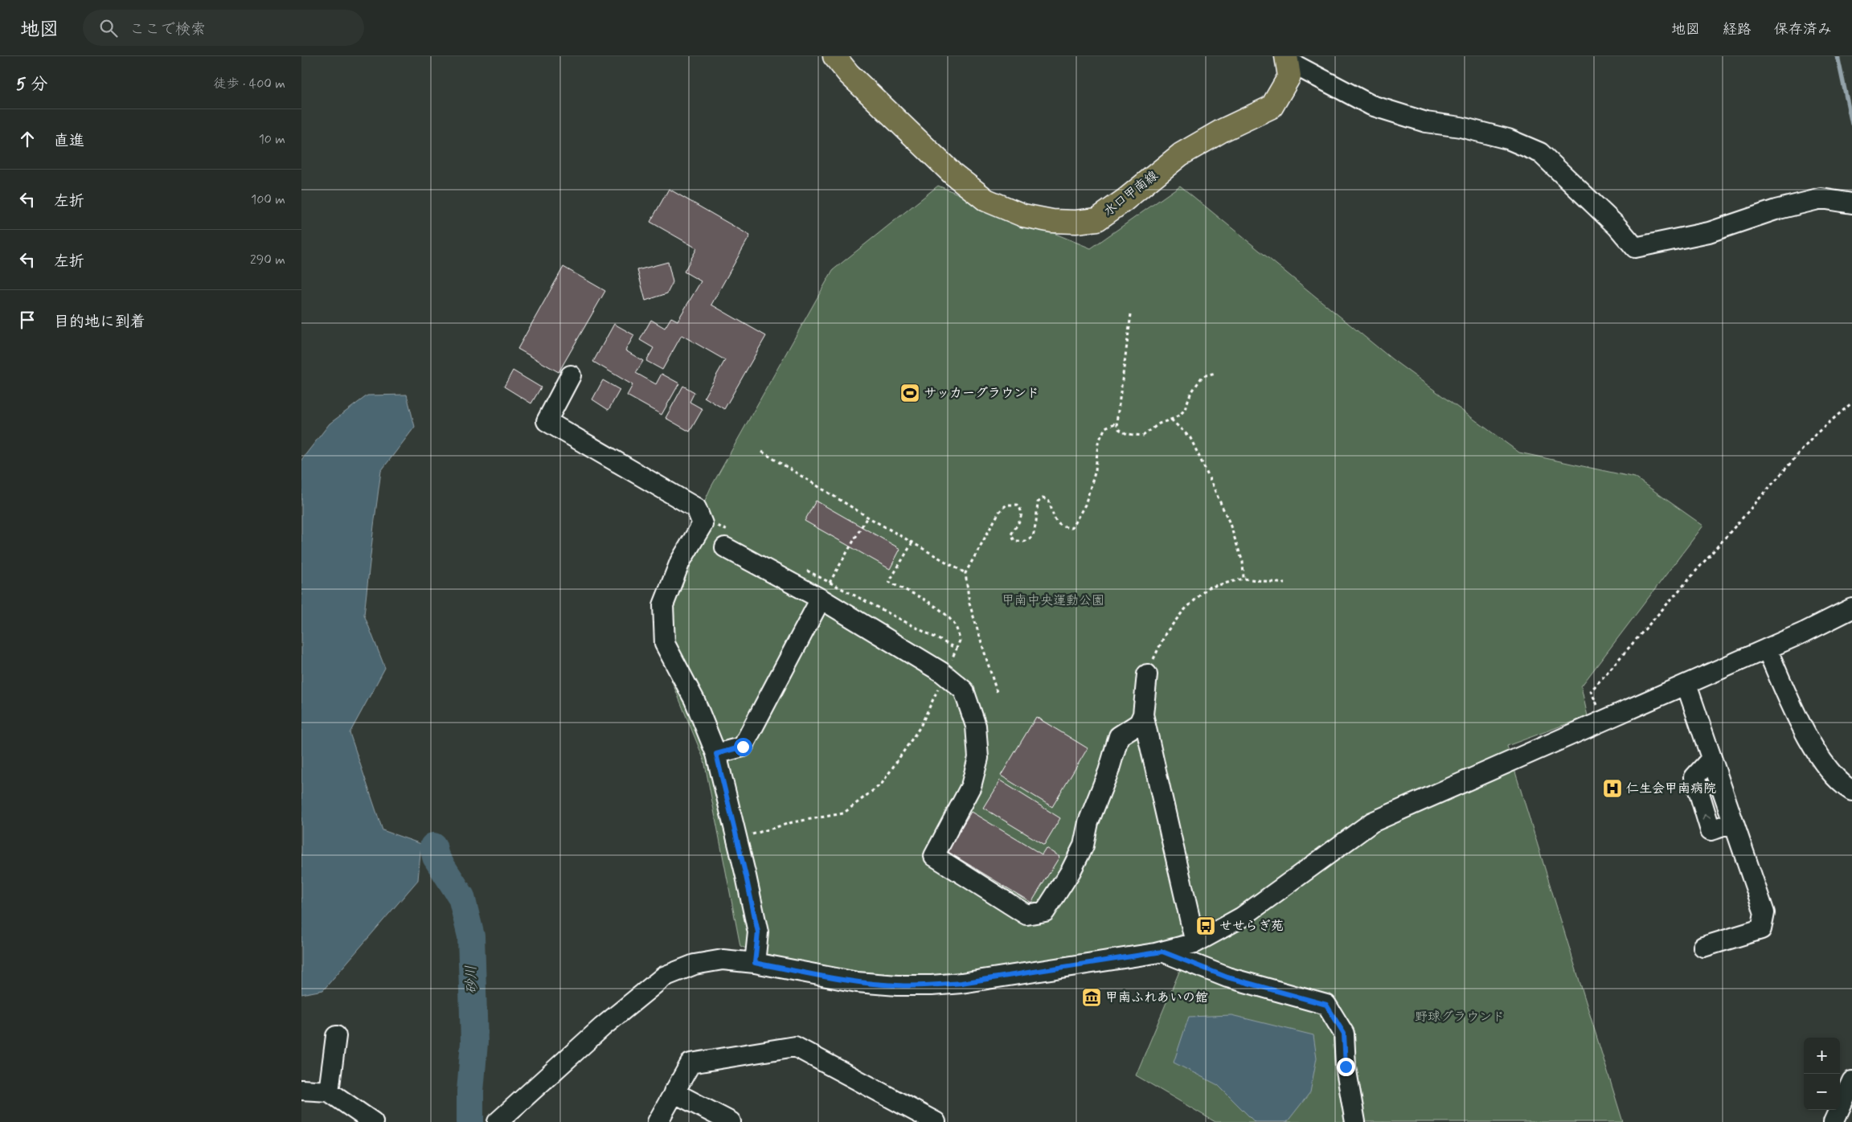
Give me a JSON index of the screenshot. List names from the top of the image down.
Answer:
{
  "streets": {
    "main road": ["水口甲南線"]
  },
  "water": ["砂川"],
  "parks": ["甲南中央運動公園", "野球グラウンド"],
  "places": {
    "sports": ["サッカーグラウンド"],
    "hospital": ["仁生会甲南病院"],
    "bus stop": ["せせらぎ苑"],
    "museum": ["甲南ふれあいの館"]
  },
  "page": {
    "header": "地図",
    "search": "ここで検索",
    "nav": ["地図", "経路", "保存済み"],
    "heading": ["5 分", "徒歩 · 400 m"],
    "list": [
      ["直進", "10 m"],
      ["左折", "100 m"],
      ["左折", "290 m"],
      "目的地に到着"
    ],
    "map_buttons": ["+", "−"]
  }
}
